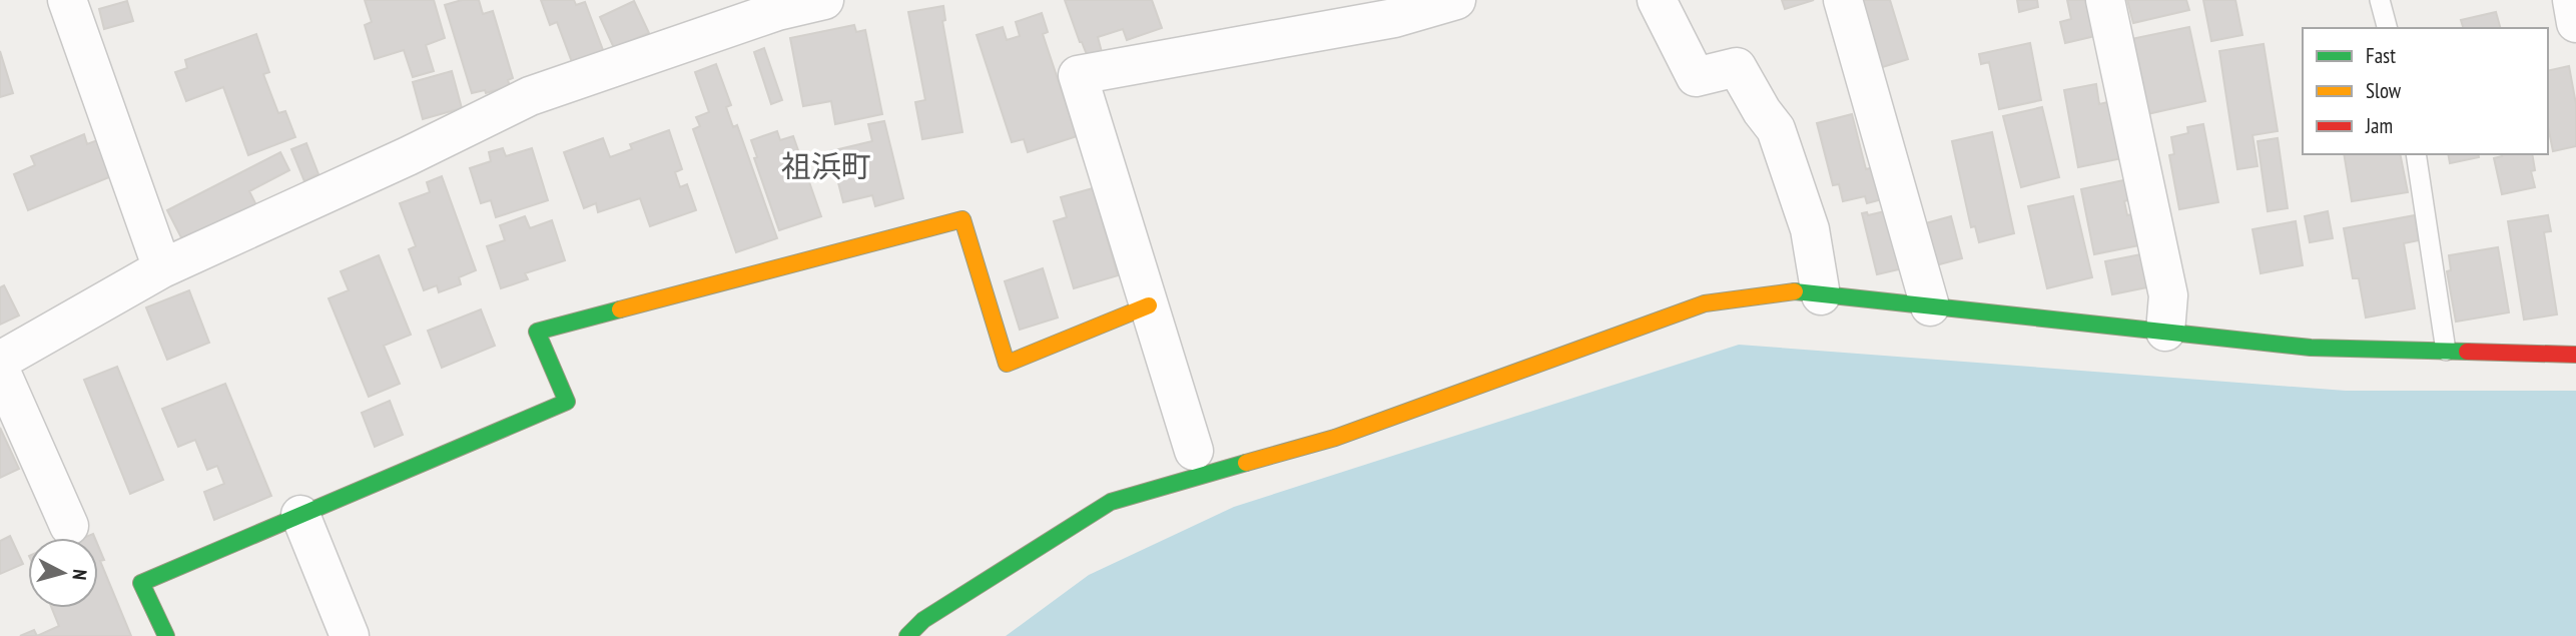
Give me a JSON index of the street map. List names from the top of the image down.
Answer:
{
  "districts": ["祖浜町"],
  "legend": ["Fast", "Slow", "Jam"],
  "north": "right"
}
